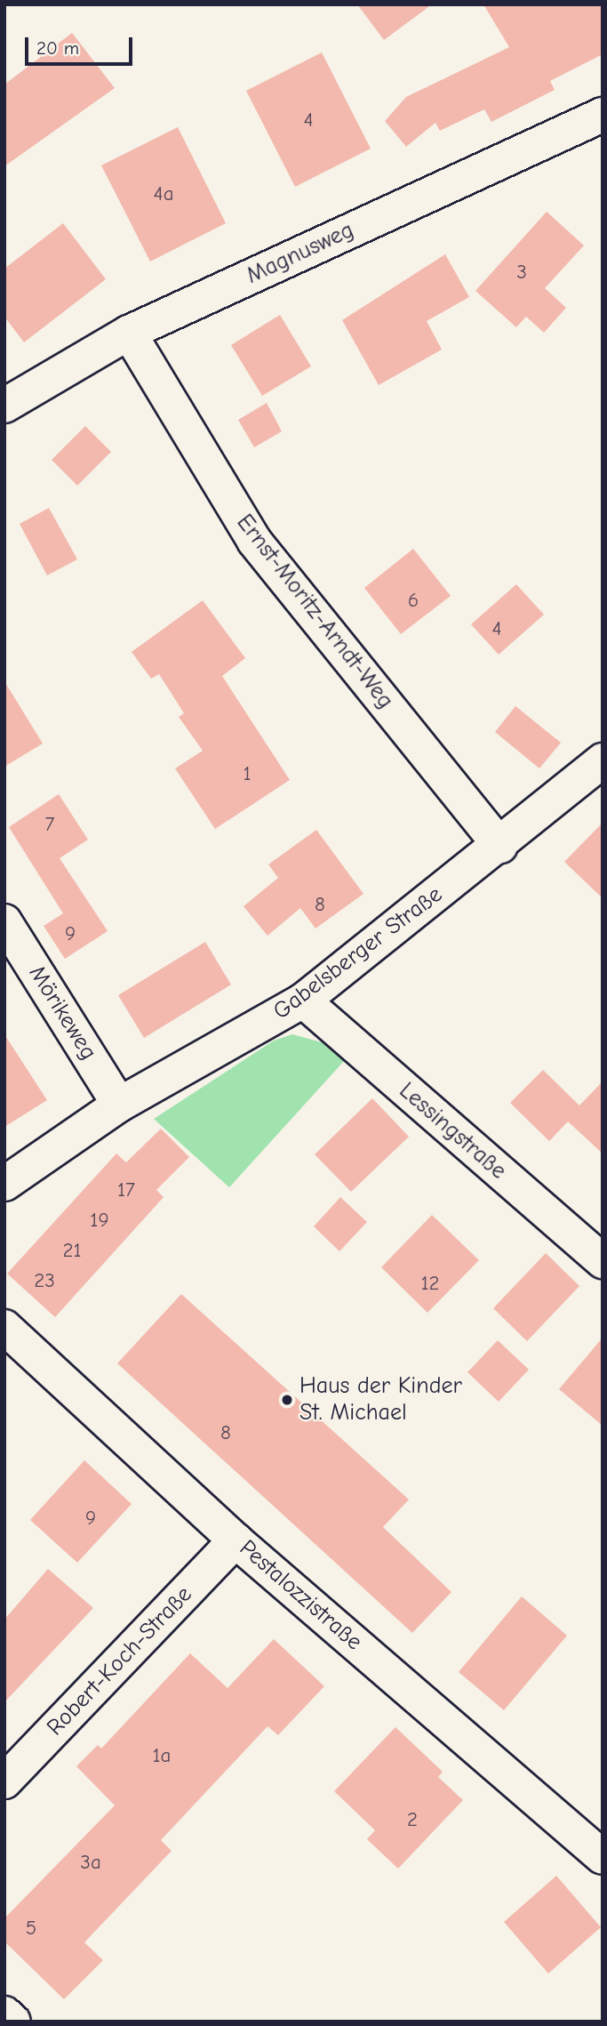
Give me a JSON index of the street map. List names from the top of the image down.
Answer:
{
  "streets": {
    "street": [
      "Magnusweg",
      "Ernst-Moritz-Arndt-Weg",
      "Gabelsberger Straße",
      "Mörikeweg",
      "Lessingstraße",
      "Pestalozzistraße",
      "Robert-Koch-Straße"
    ]
  },
  "crossings": [
    ["Magnusweg", "Ernst-Moritz-Arndt-Weg"],
    ["Ernst-Moritz-Arndt-Weg", "Gabelsberger Straße"],
    ["Gabelsberger Straße", "Mörikeweg"],
    ["Gabelsberger Straße", "Lessingstraße"],
    ["Pestalozzistraße", "Robert-Koch-Straße"]
  ],
  "places": ["Haus der Kinder St. Michael"],
  "house_numbers": [
    "4",
    "4a",
    "3",
    "6",
    "4",
    "1",
    "7",
    "8",
    "9",
    "17",
    "19",
    "21",
    "23",
    "12",
    "8",
    "9",
    "1a",
    "2",
    "3a",
    "5"
  ],
  "scale_bar": "20 m"
}
